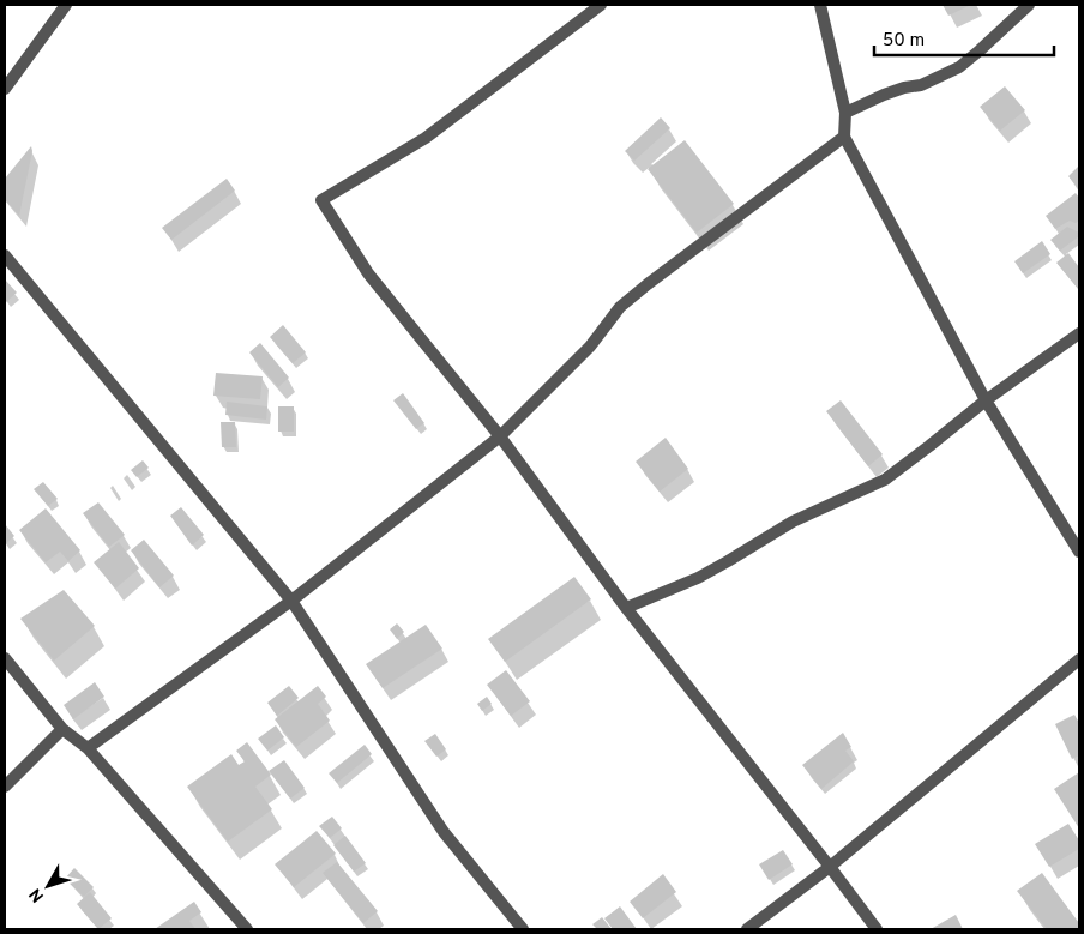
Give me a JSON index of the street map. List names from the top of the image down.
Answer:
{
  "scale_bar": "50 m",
  "north": "bottom left"
}
